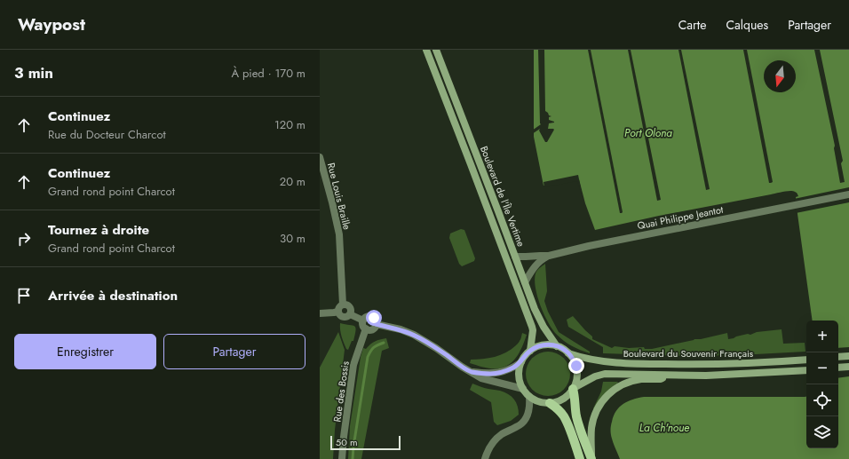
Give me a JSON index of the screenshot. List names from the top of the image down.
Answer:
{
  "streets": {
    "main road": ["Boulevard de l'Île Vertime", "Boulevard du Souvenir Français"],
    "street": ["Rue Louis Braille", "Quai Philippe Jeantot", "Rue des Bossis"]
  },
  "crossings": [
    ["Boulevard de l'Île Vertime", "Quai Philippe Jeantot"],
    ["Boulevard de l'Île Vertime", "Boulevard du Souvenir Français"]
  ],
  "water": ["Port Olona", "La Ch'noue"],
  "scale_bar": "50 m",
  "north": "bottom",
  "page": {
    "header": "Waypost",
    "nav": ["Carte", "Calques", "Partager"],
    "heading": ["3 min", "À pied · 170 m"],
    "list": [
      ["Continuez", "Rue du Docteur Charcot", "120 m"],
      ["Continuez", "Grand rond point Charcot", "20 m"],
      ["Tournez à droite", "Grand rond point Charcot", "30 m"],
      "Arrivée à destination"
    ],
    "map_buttons": ["+", "−"],
    "buttons": ["Enregistrer", "Partager"],
    "scale": "50 m"
  }
}
